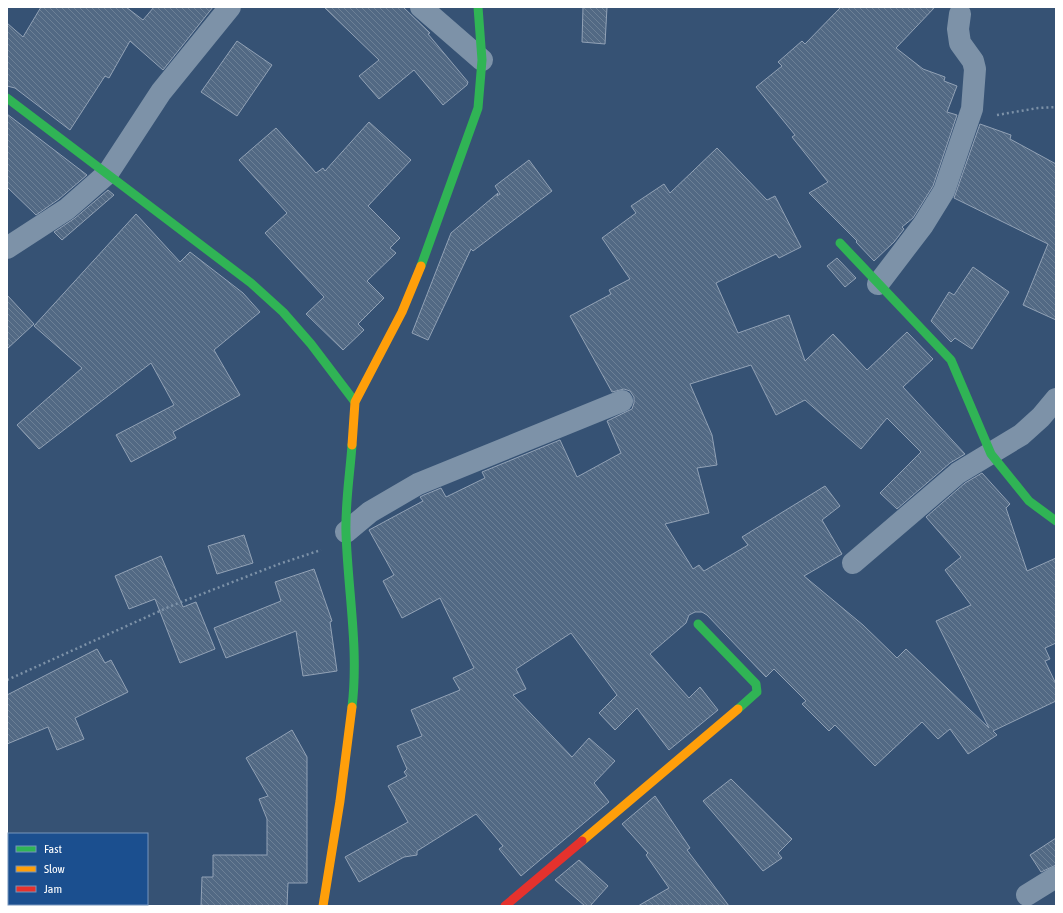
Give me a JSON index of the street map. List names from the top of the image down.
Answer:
{
  "legend": ["Fast", "Slow", "Jam"]
}
